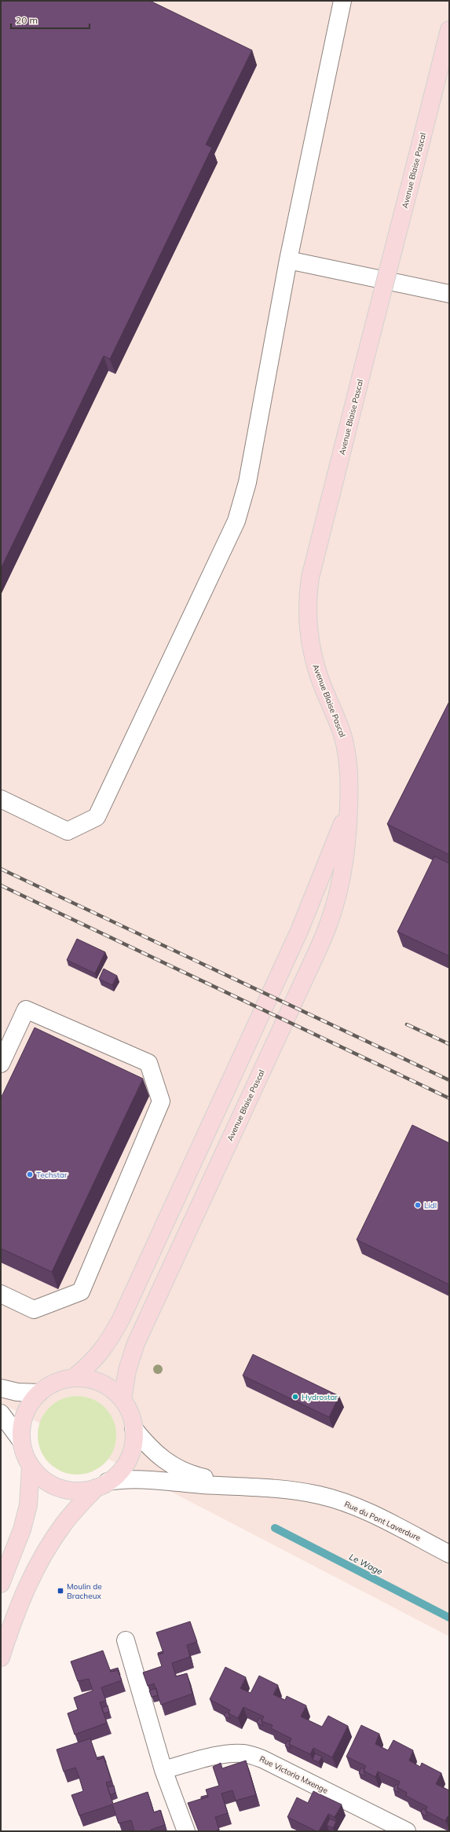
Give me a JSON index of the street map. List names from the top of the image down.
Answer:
{
  "streets": {
    "main road": ["Avenue Blaise Pascal"],
    "street": ["Rue du Pont Laverdure", "Rue Victoria Mxenge"]
  },
  "crossings": [
    ["Avenue Blaise Pascal", "Rue du Pont Laverdure"]
  ],
  "water": ["Le Wage"],
  "places": {
    "other": ["Techstar", "Lidl", "Hydrostar"],
    "transit": ["Moulin de Bracheux"]
  },
  "scale_bar": "20 m"
}
